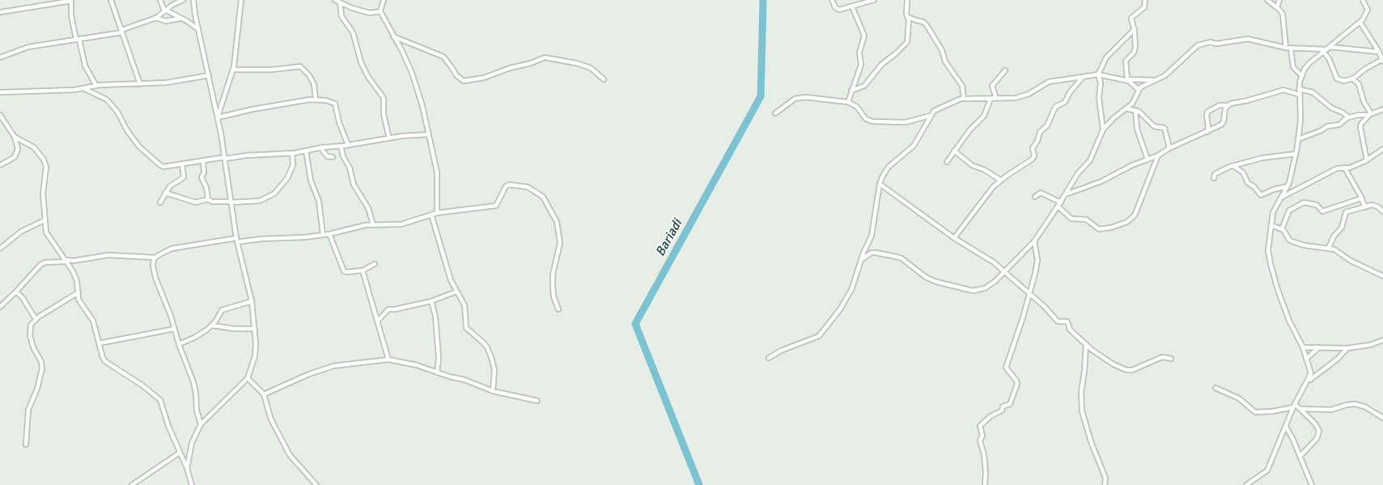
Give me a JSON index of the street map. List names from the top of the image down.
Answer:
{
  "water": ["Bariadi"]
}
